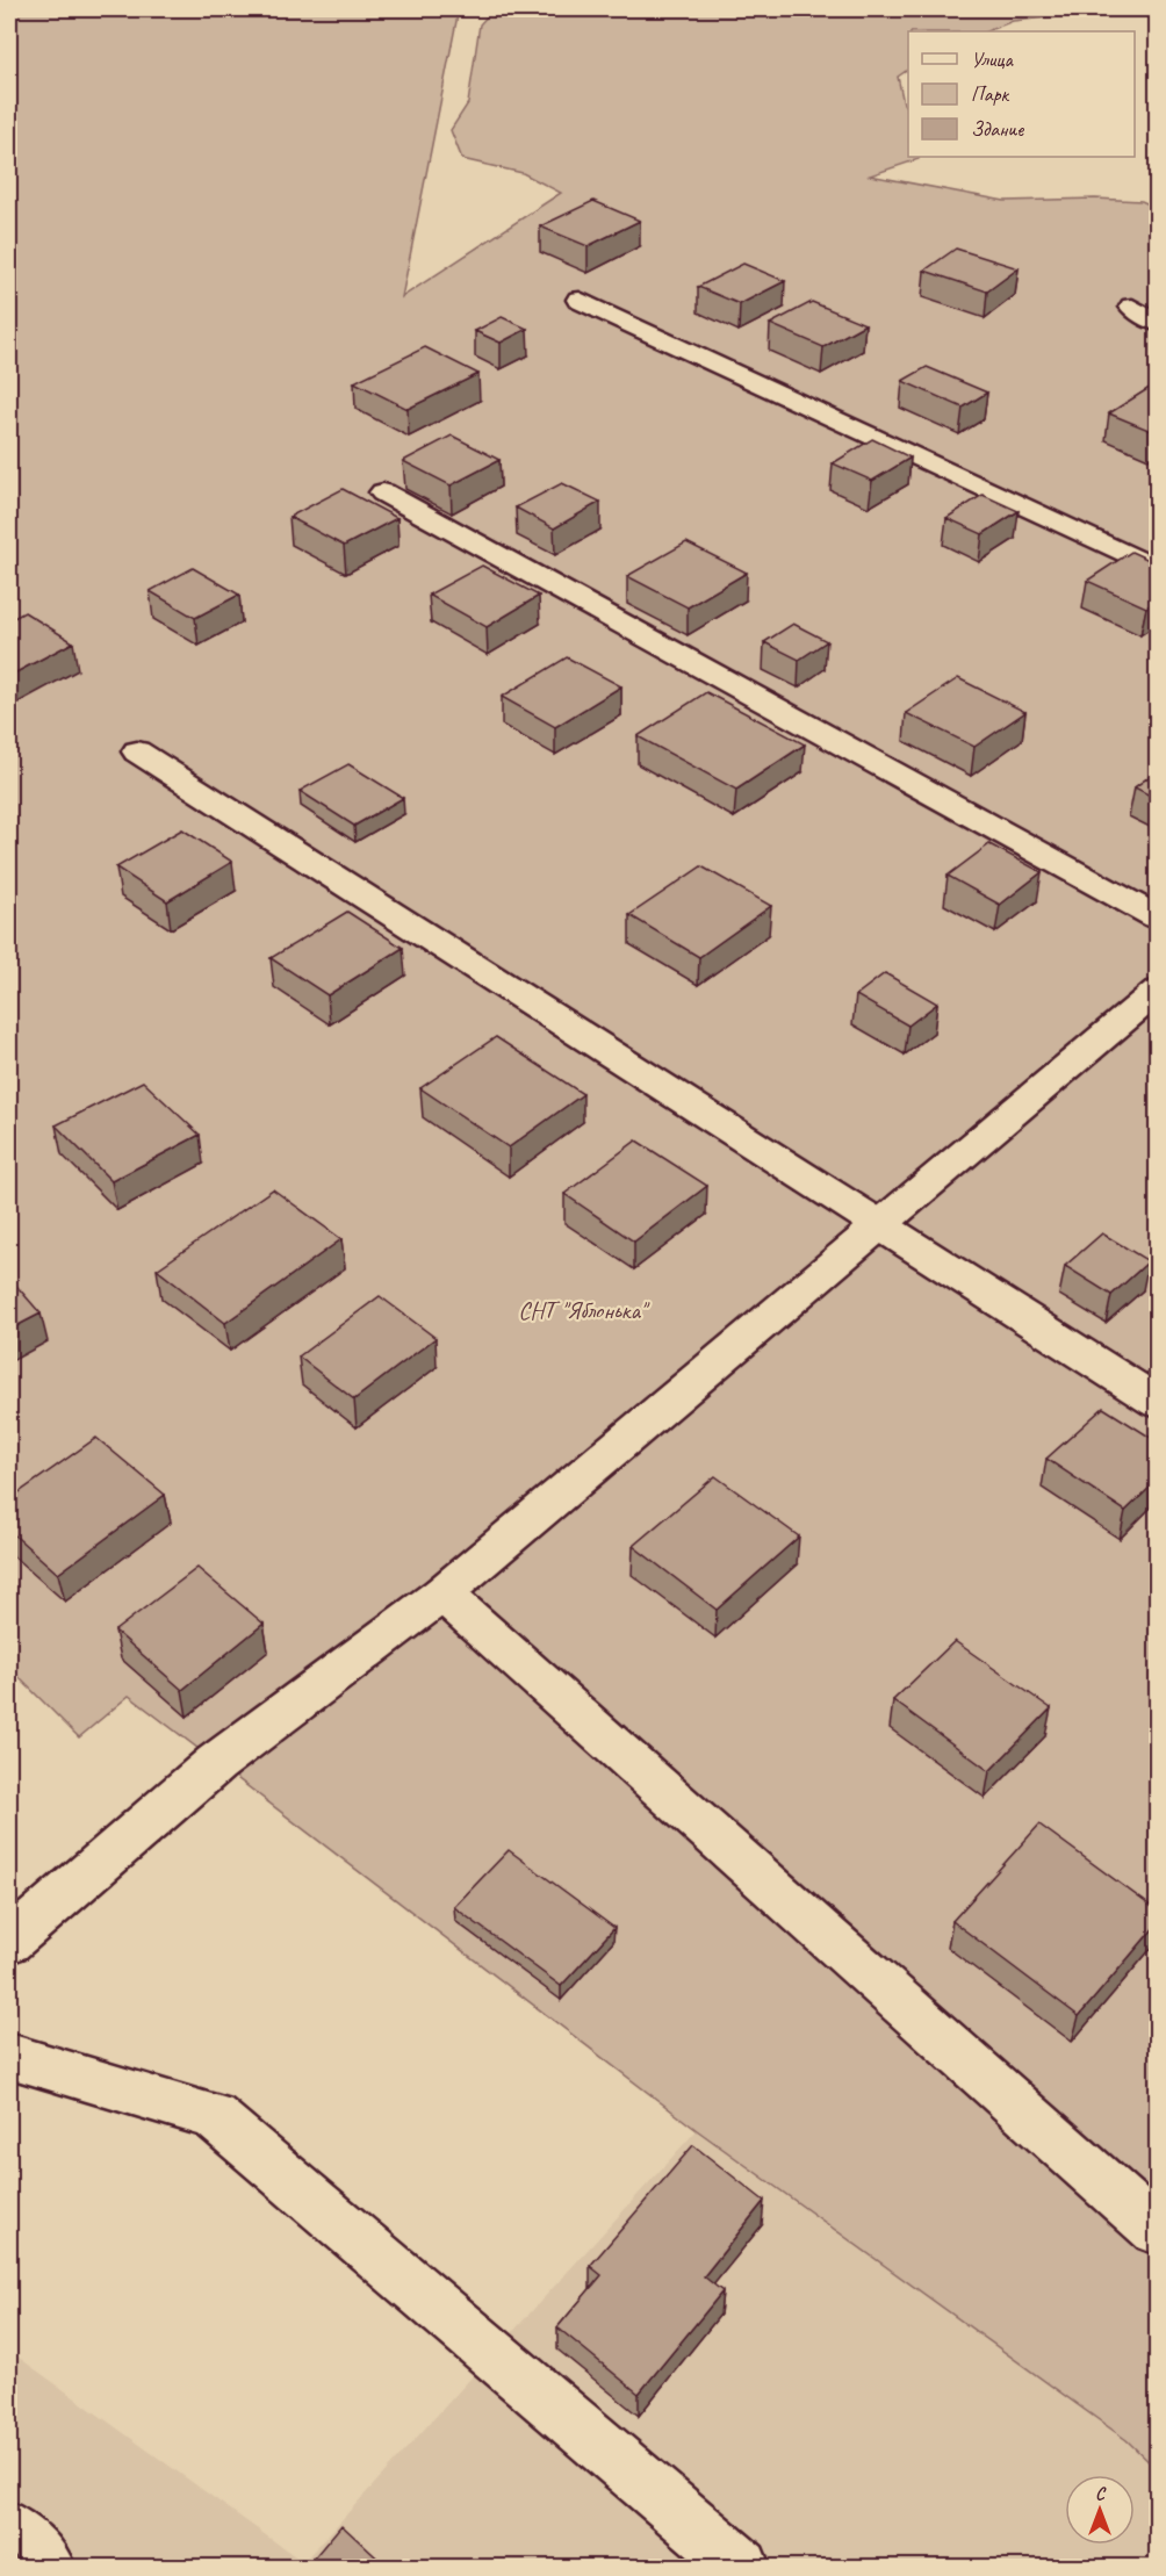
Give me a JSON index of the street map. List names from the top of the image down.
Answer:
{
  "parks": ["СНТ \"Яблонька\""],
  "legend": ["Улица", "Парк", "Здание"],
  "north": "top"
}
